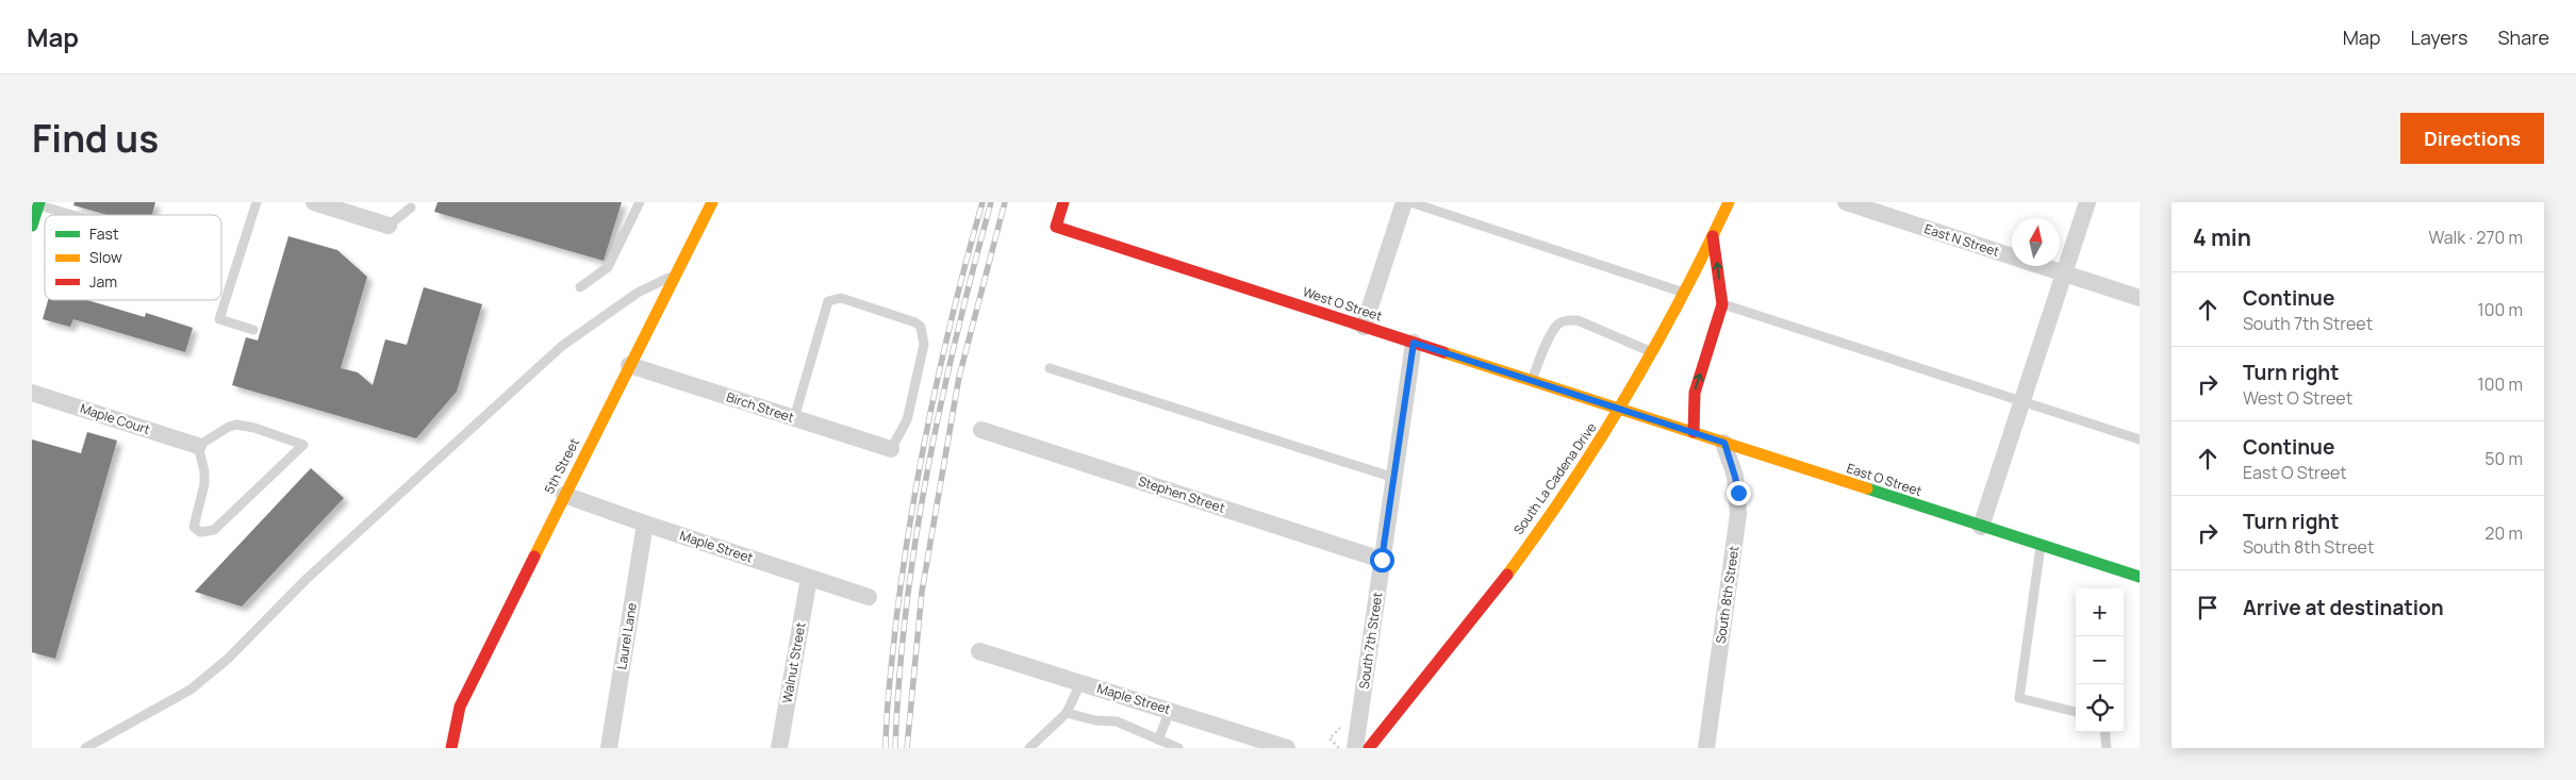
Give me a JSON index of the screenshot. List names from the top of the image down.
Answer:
{
  "streets": {
    "street": [
      "East N Street",
      "West O Street",
      "Birch Street",
      "Maple Court",
      "5th Street",
      "South La Cadena Drive",
      "East O Street",
      "Stephen Street",
      "Maple Street",
      "South 8th Street",
      "Laurel Lane",
      "South 7th Street",
      "Walnut Street"
    ]
  },
  "crossings": [
    ["West O Street", "South La Cadena Drive"],
    ["West O Street", "East O Street"],
    ["West O Street", "South 7th Street"],
    ["Birch Street", "5th Street"],
    ["5th Street", "Maple Street"],
    ["South La Cadena Drive", "East O Street"],
    ["East O Street", "South 8th Street"],
    ["Stephen Street", "South 7th Street"],
    ["Maple Street", "Laurel Lane"],
    ["Maple Street", "Walnut Street"]
  ],
  "legend": ["Fast", "Slow", "Jam"],
  "north": "top",
  "page": {
    "header": "Map",
    "nav": ["Map", "Layers", "Share"],
    "title": "Find us",
    "buttons": "Directions",
    "heading": ["4 min", "Walk · 270 m"],
    "list": [
      ["Continue", "South 7th Street", "100 m"],
      ["Turn right", "West O Street", "100 m"],
      ["Continue", "East O Street", "50 m"],
      ["Turn right", "South 8th Street", "20 m"],
      "Arrive at destination"
    ],
    "map_buttons": ["+", "−"]
  }
}
